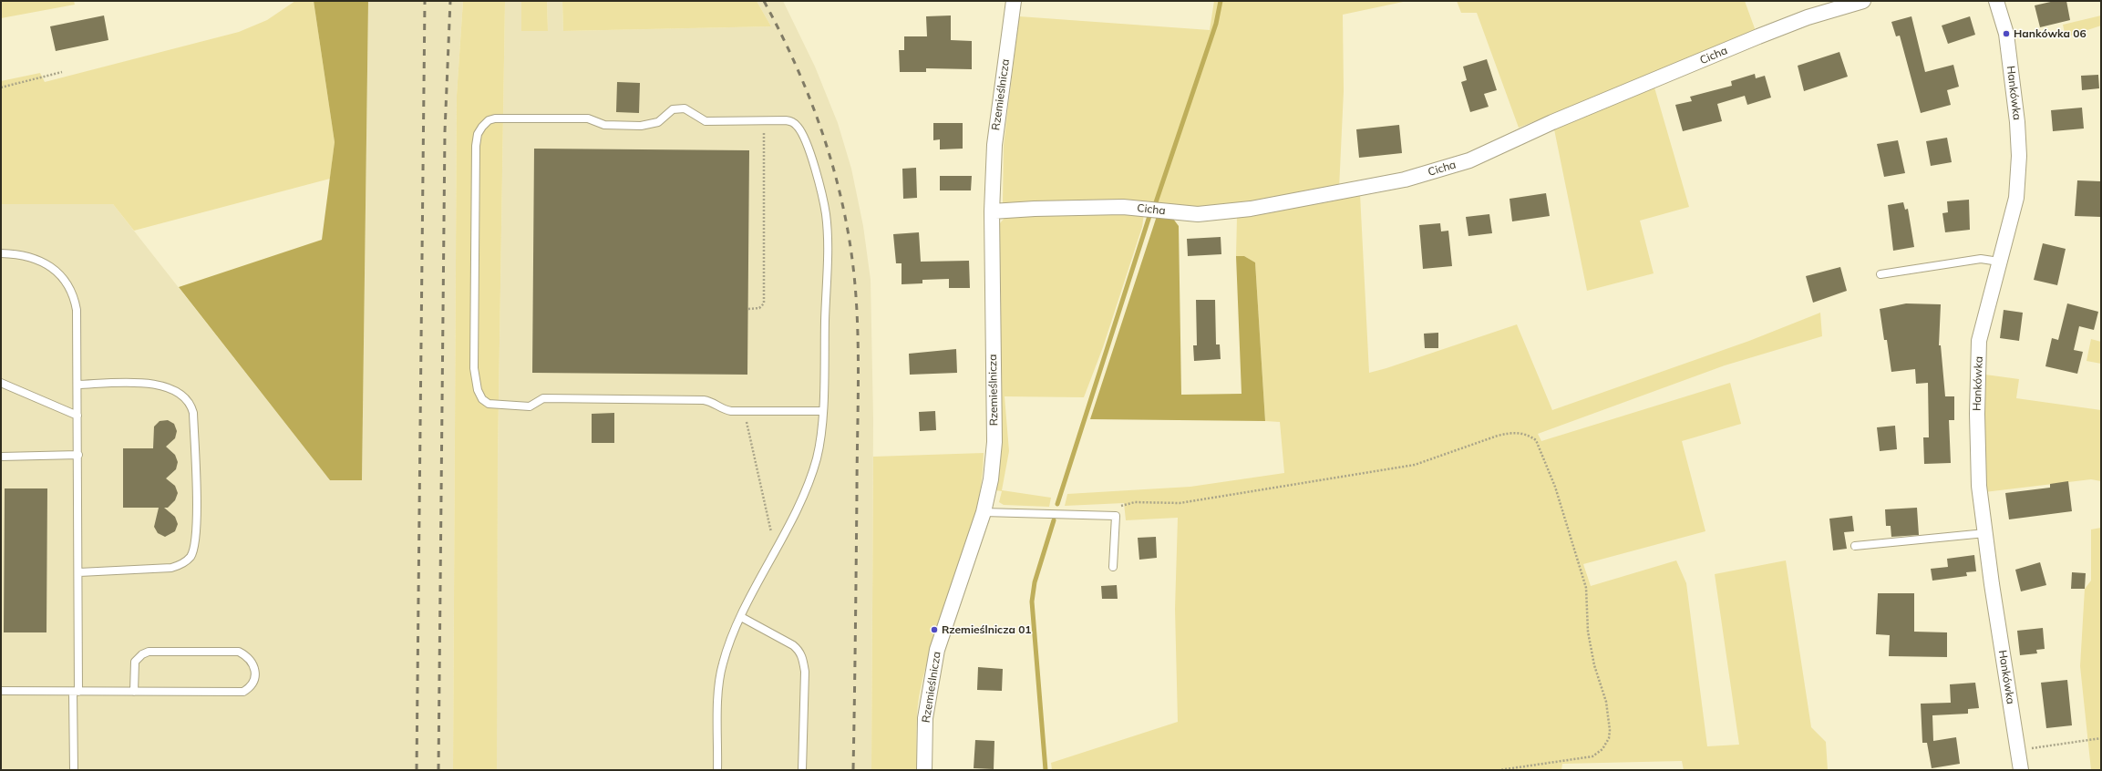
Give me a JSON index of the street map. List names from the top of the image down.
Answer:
{
  "streets": {
    "street": ["Cicha", "Hankówka", "Rzemieślnicza"]
  },
  "crossings": [
    ["Cicha", "Rzemieślnicza"]
  ],
  "places": ["Hankówka 06", "Rzemieślnicza 01"]
}
